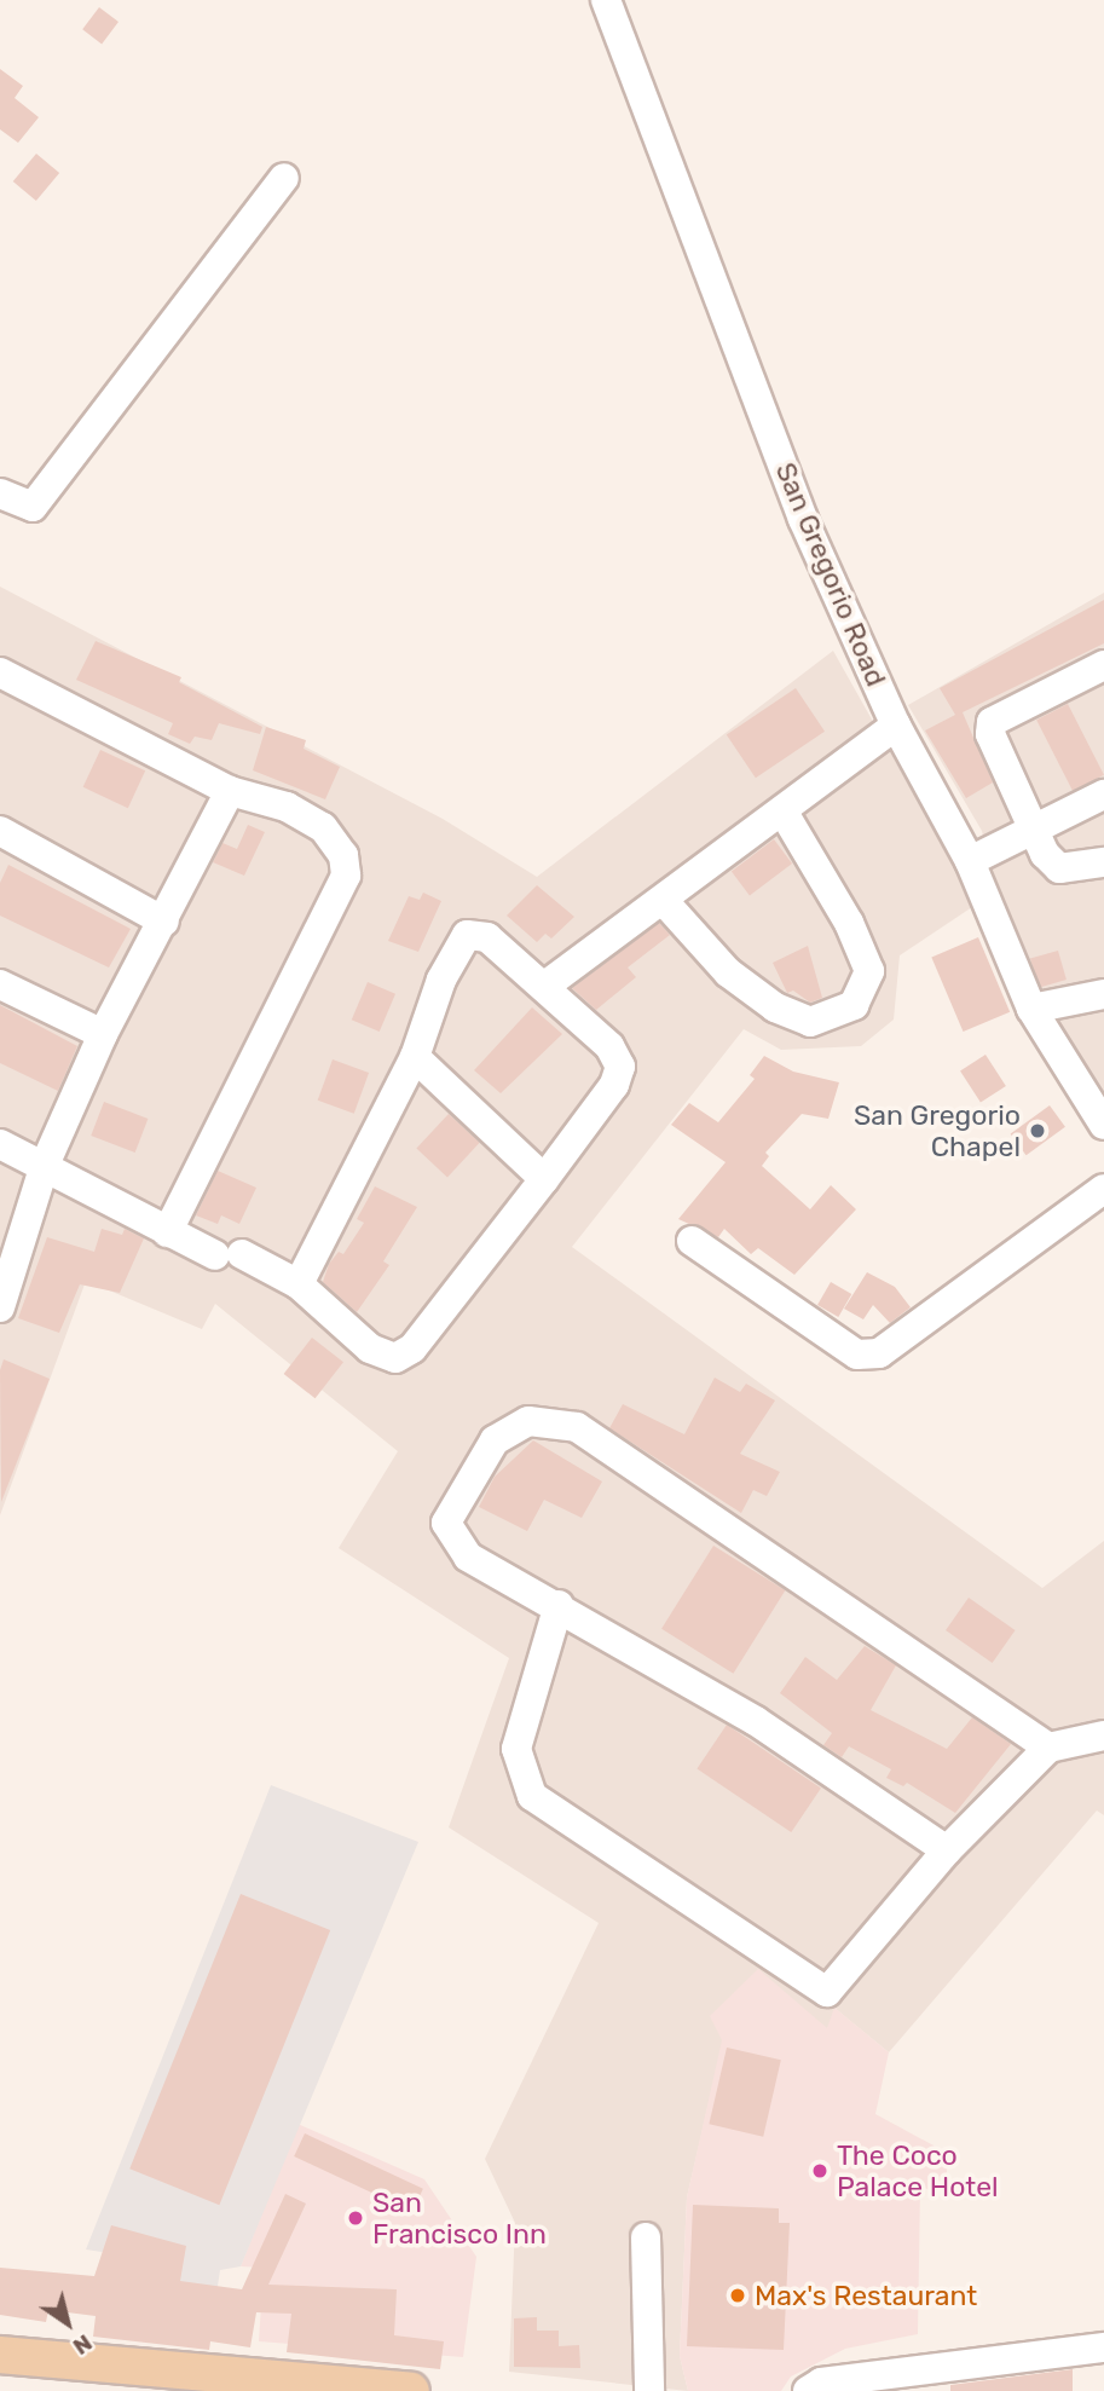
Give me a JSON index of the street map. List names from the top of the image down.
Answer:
{
  "streets": {
    "street": ["San Gregorio Road"]
  },
  "places": [
    "San Gregorio Chapel",
    "The Coco Palace Hotel",
    "San Francisco Inn",
    "Max's Restaurant"
  ],
  "north": "bottom right"
}
